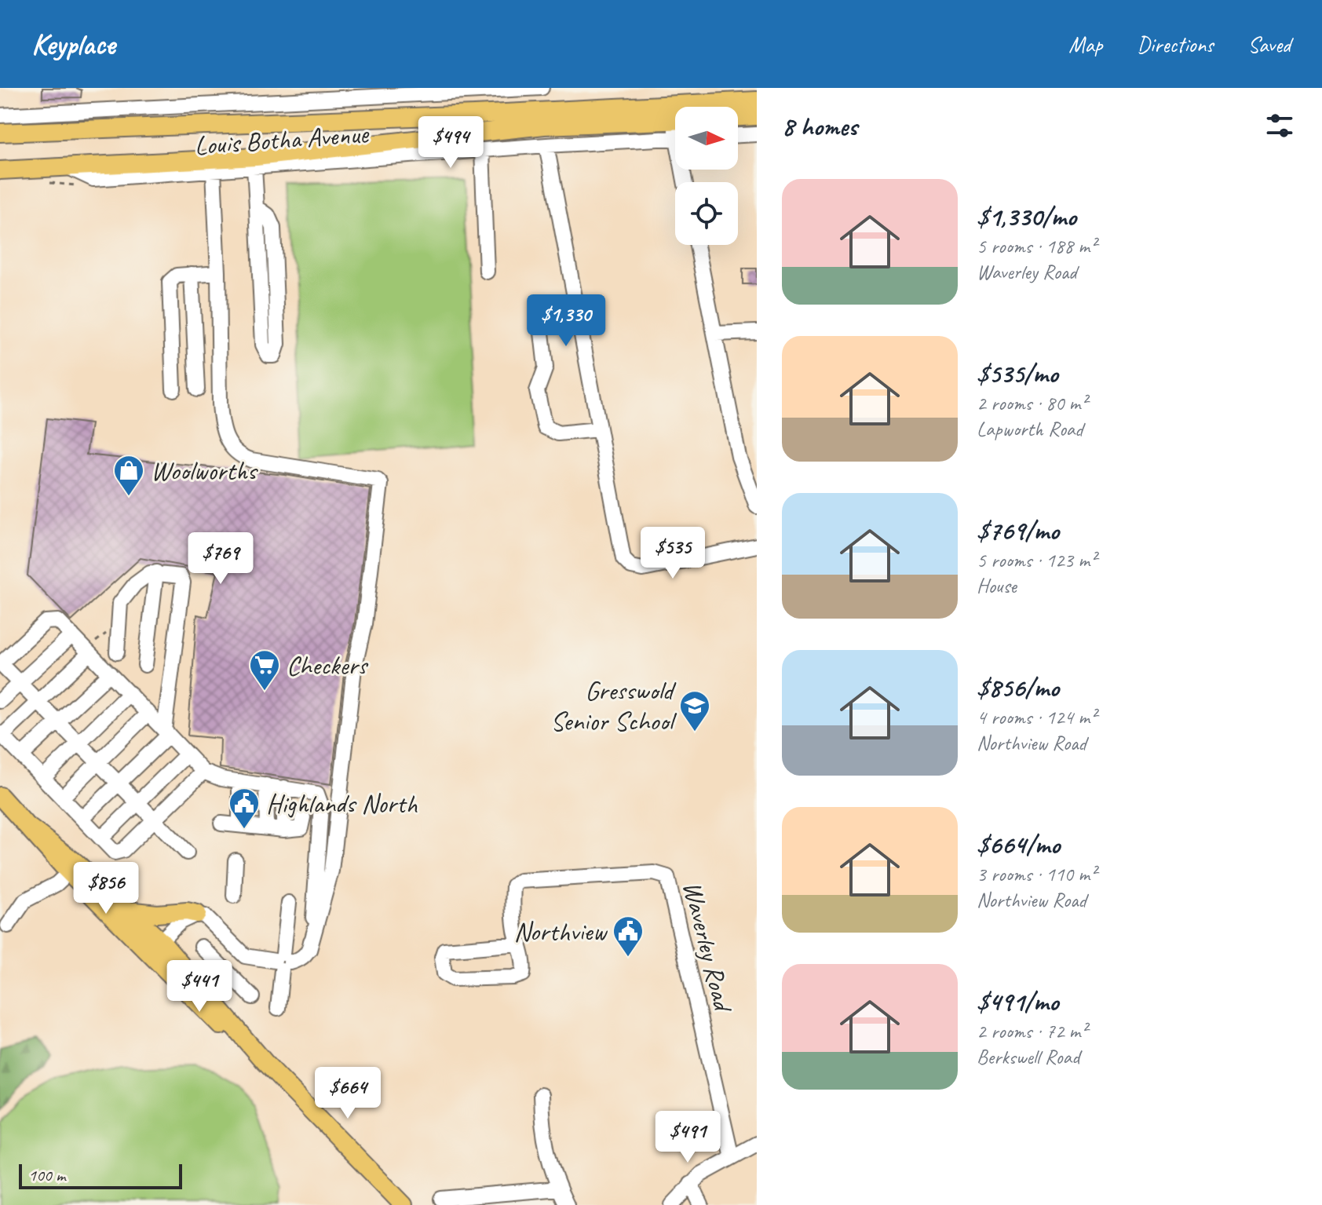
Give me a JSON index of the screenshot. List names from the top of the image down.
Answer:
{
  "streets": {
    "main road": ["Louis Botha Avenue"],
    "street": ["Waverley Road"]
  },
  "places": {
    "shop": ["Woolworths"],
    "supermarket": ["Checkers"],
    "school or university": ["Gresswold Senior School"],
    "public building": ["Highlands North", "Northview"]
  },
  "scale_bar": "100 m",
  "north": "right",
  "page": {
    "header": "Keyplace",
    "nav": ["Map", "Directions", "Saved"],
    "heading": "8 homes",
    "price": [
      "$494",
      "$1,330",
      "$535",
      "$769",
      "$856",
      "$441",
      "$664",
      "$491"
    ],
    "list": [
      {
        "name": "$1,330/mo",
        "note": "5 rooms · 188 m² · Waverley Road"
      },
      {
        "name": "$535/mo",
        "note": "2 rooms · 80 m² · Lapworth Road"
      },
      {
        "name": "$769/mo",
        "note": "5 rooms · 123 m² · House"
      },
      {
        "name": "$856/mo",
        "note": "4 rooms · 124 m² · Northview Road"
      },
      {
        "name": "$664/mo",
        "note": "3 rooms · 110 m² · Northview Road"
      },
      {
        "name": "$491/mo",
        "note": "2 rooms · 72 m² · Berkswell Road"
      }
    ],
    "scale": "100 m"
  }
}
